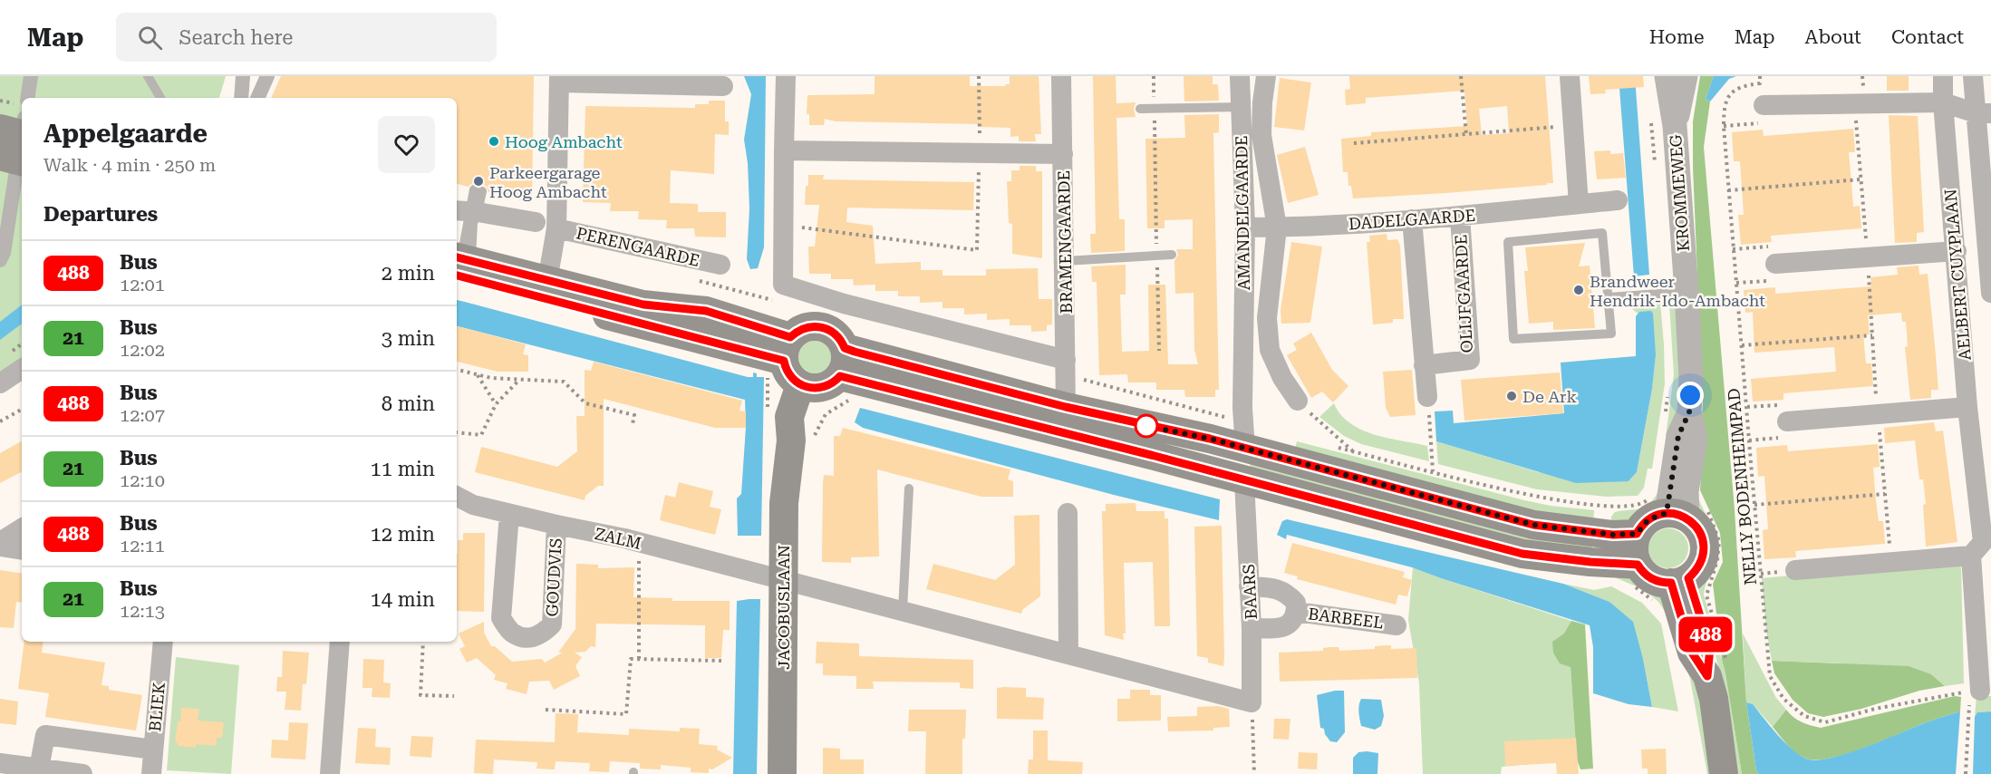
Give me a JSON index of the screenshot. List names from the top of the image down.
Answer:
{
  "streets": {
    "main road": ["JACOBUSLAAN"],
    "street": [
      "KROMMEWEG",
      "AMANDELGAARDE",
      "DADELGAARDE",
      "BRAMENGAARDE",
      "PERENGAARDE",
      "AELBERT CUYPLAAN",
      "OLIJFGAARDE",
      "ZALM",
      "GOUDVIS",
      "BAARS",
      "BARBEEL",
      "BLIEK"
    ],
    "path": ["NELLY BODENHEIMPAD"]
  },
  "crossings": [
    ["AMANDELGAARDE", "DADELGAARDE"],
    ["DADELGAARDE", "OLIJFGAARDE"],
    ["ZALM", "GOUDVIS"],
    ["ZALM", "JACOBUSLAAN"],
    ["BAARS", "BARBEEL"]
  ],
  "places": [
    "Hoog Ambacht",
    "Parkeergarage Hoog Ambacht",
    "Brandweer Hendrik-Ido-Ambacht",
    "De Ark"
  ],
  "lines": ["bus line 488"],
  "page": {
    "header": "Map",
    "search": "Search here",
    "nav": [
      "Home",
      "Map",
      "About",
      "Contact"
    ],
    "on_map": "488",
    "heading": [
      ["Appelgaarde", "Walk · 4 min · 250 m"],
      "Departures"
    ],
    "list": [
      {
        "mark": "488",
        "name": "Bus",
        "note": "12:01",
        "value": "2 min"
      },
      {
        "mark": "21",
        "name": "Bus",
        "note": "12:02",
        "value": "3 min"
      },
      {
        "mark": "488",
        "name": "Bus",
        "note": "12:07",
        "value": "8 min"
      },
      {
        "mark": "21",
        "name": "Bus",
        "note": "12:10",
        "value": "11 min"
      },
      {
        "mark": "488",
        "name": "Bus",
        "note": "12:11",
        "value": "12 min"
      },
      {
        "mark": "21",
        "name": "Bus",
        "note": "12:13",
        "value": "14 min"
      }
    ]
  }
}
